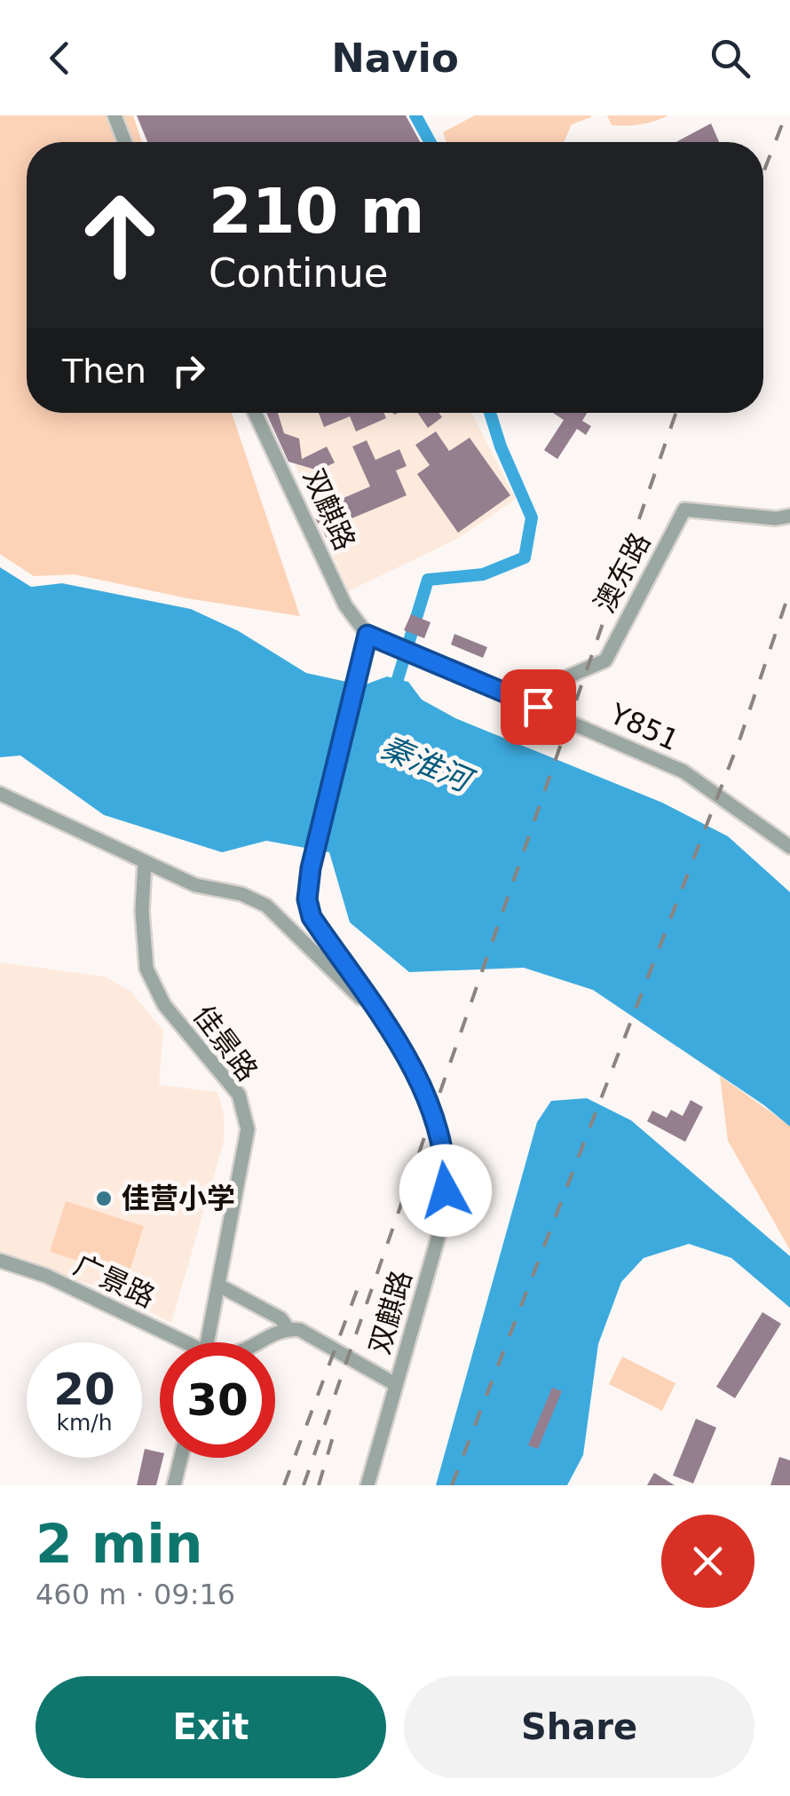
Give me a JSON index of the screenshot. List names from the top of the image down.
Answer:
{
  "streets": {
    "street": [
      "双麒路",
      "澳东路",
      "Y851",
      "佳景路",
      "广景路"
    ]
  },
  "crossings": [
    ["双麒路", "Y851"],
    ["澳东路", "Y851"]
  ],
  "water": ["秦淮河"],
  "places": ["佳营小学"],
  "page": {
    "header": "Navio",
    "turn": ["210 m", "Continue"],
    "then": "Then",
    "speed": "20 km/h",
    "limit": "30",
    "heading": ["2 min", "460 m · 09:16"],
    "buttons": ["Exit", "Share"]
  }
}
